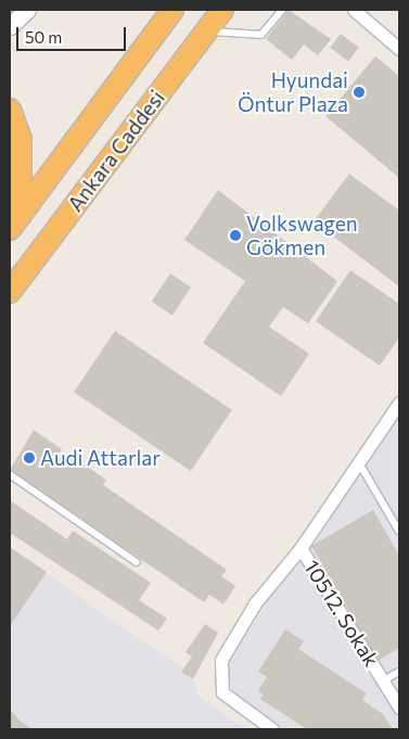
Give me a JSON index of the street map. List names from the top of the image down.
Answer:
{
  "streets": {
    "highway": ["Ankara Caddesi"],
    "street": ["10512. Sokak"]
  },
  "places": ["Hyundai Öntur Plaza", "Volkswagen Gökmen", "Audi Attarlar"],
  "scale_bar": "50 m"
}
